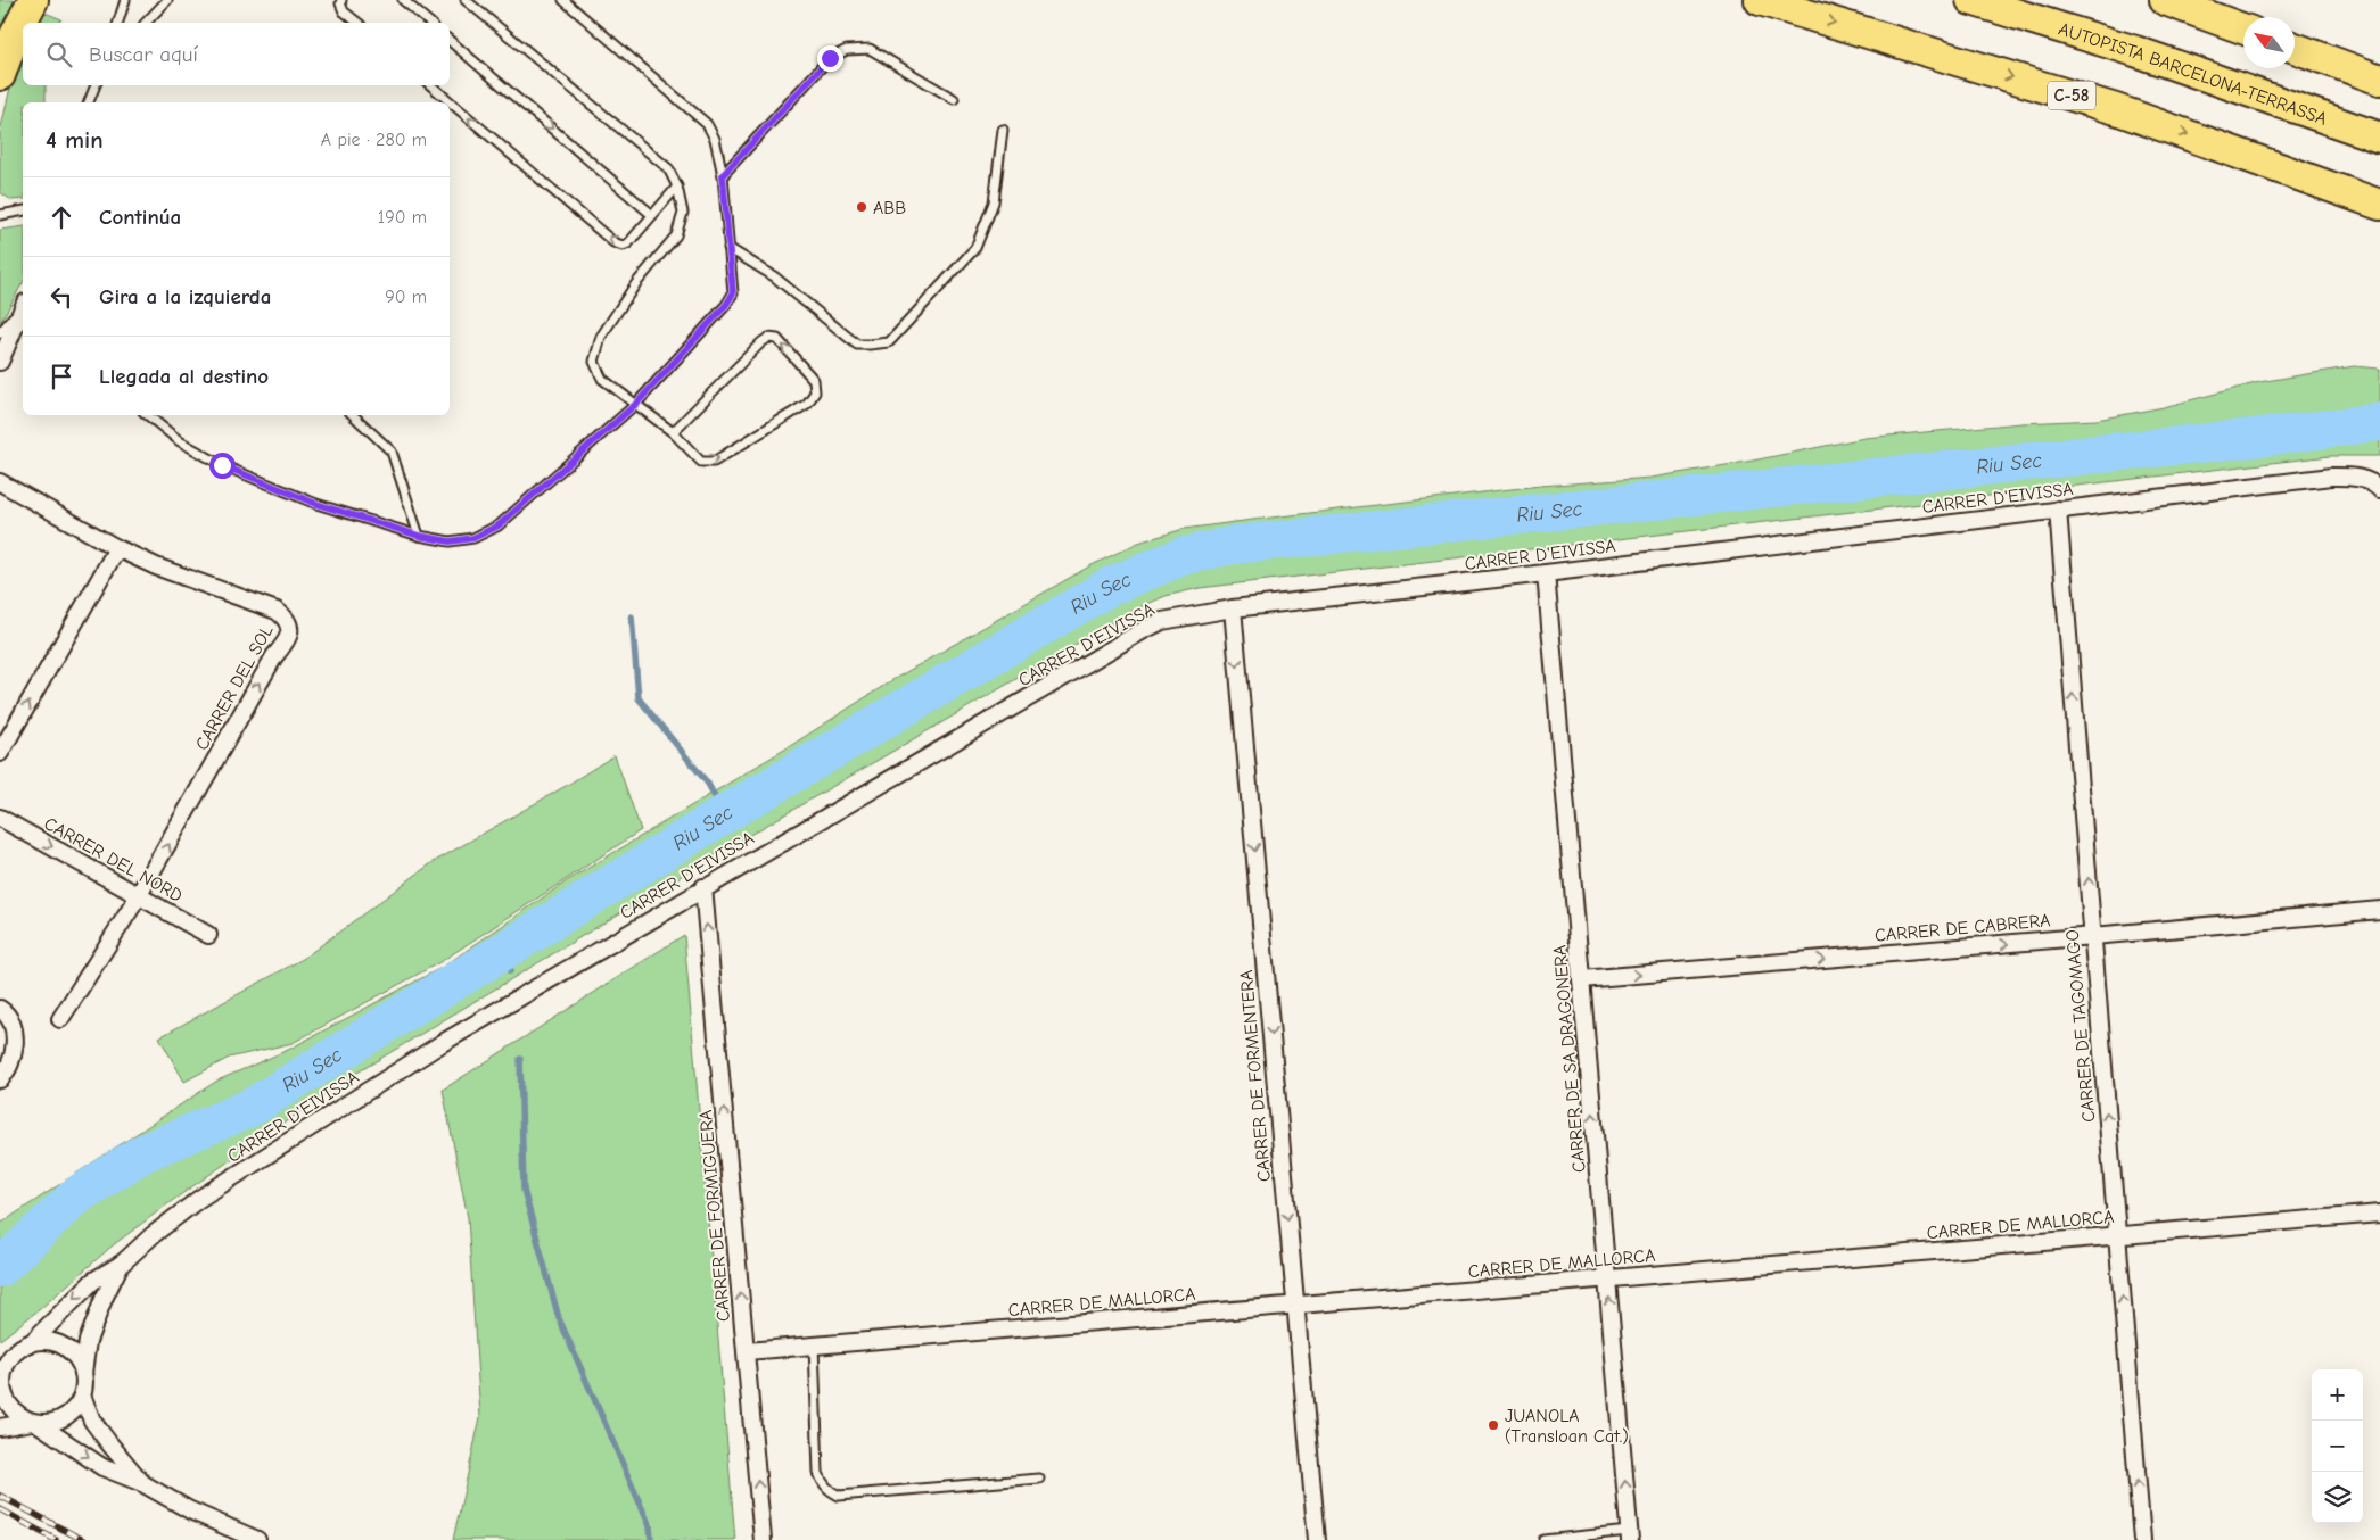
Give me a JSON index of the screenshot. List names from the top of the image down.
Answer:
{
  "streets": {
    "highway": ["AUTOPISTA BARCELONA-TERRASSA", "C-58"],
    "street": [
      "CARRER D'EIVISSA",
      "CARRER DEL SOL",
      "CARRER DEL NORD",
      "CARRER DE CABRERA",
      "CARRER DE TAGOMAGO",
      "CARRER DE SA DRAGONERA",
      "CARRER DE FORMENTERA",
      "CARRER DE FORMIGUERA",
      "CARRER DE MALLORCA"
    ]
  },
  "crossings": [
    ["CARRER D'EIVISSA", "CARRER DE TAGOMAGO"],
    ["CARRER D'EIVISSA", "CARRER DE SA DRAGONERA"],
    ["CARRER D'EIVISSA", "CARRER DE FORMENTERA"],
    ["CARRER D'EIVISSA", "CARRER DE FORMIGUERA"],
    ["CARRER DEL SOL", "CARRER DEL NORD"],
    ["CARRER DE CABRERA", "CARRER DE TAGOMAGO"],
    ["CARRER DE CABRERA", "CARRER DE SA DRAGONERA"],
    ["CARRER DE TAGOMAGO", "CARRER DE MALLORCA"],
    ["CARRER DE SA DRAGONERA", "CARRER DE MALLORCA"],
    ["CARRER DE FORMENTERA", "CARRER DE MALLORCA"],
    ["CARRER DE FORMIGUERA", "CARRER DE MALLORCA"]
  ],
  "one_way": [
    "CARRER DEL NORD",
    "CARRER DE CABRERA",
    "CARRER DE TAGOMAGO",
    "CARRER DE SA DRAGONERA",
    "CARRER DE FORMENTERA",
    "CARRER DE FORMIGUERA"
  ],
  "water": ["Riu Sec"],
  "places": ["ABB", "JUANOLA (Transloan Cat.)"],
  "north": "top left",
  "page": {
    "search": "Buscar aquí",
    "heading": ["4 min", "A pie · 280 m"],
    "list": [
      ["Continúa", "190 m"],
      ["Gira a la izquierda", "90 m"],
      "Llegada al destino"
    ],
    "map_buttons": ["+", "−"]
  }
}
